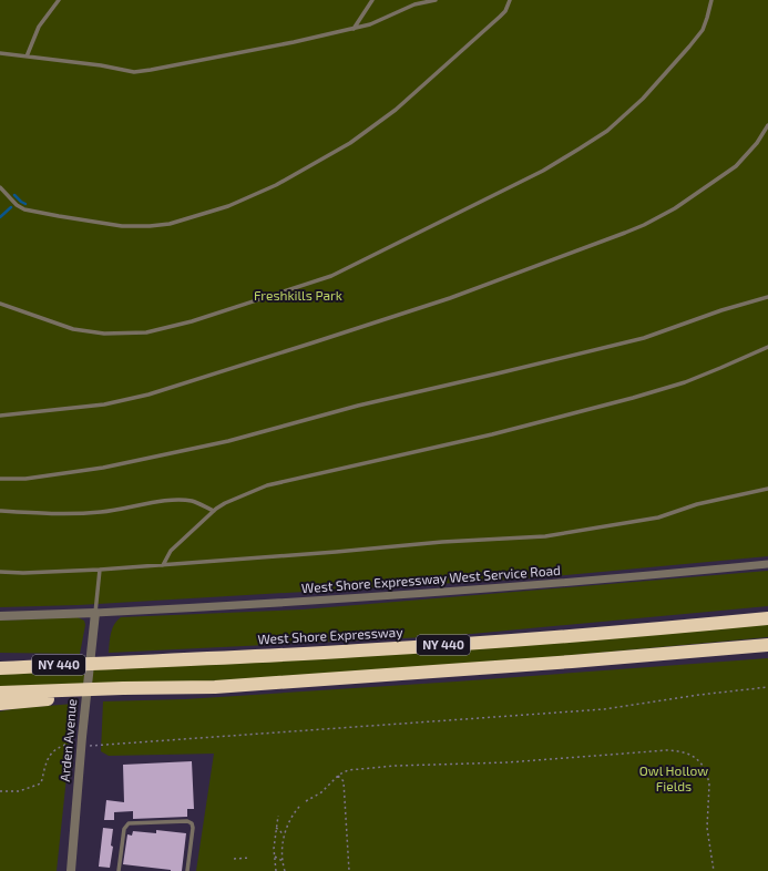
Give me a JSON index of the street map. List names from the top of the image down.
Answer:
{
  "streets": {
    "highway": ["West Shore Expressway", "NY 440"],
    "street": ["West Shore Expressway West Service Road", "Arden Avenue"]
  },
  "crossings": [
    ["West Shore Expressway West Service Road", "Arden Avenue"]
  ],
  "parks": ["Freshkills Park", "Owl Hollow Fields"]
}
